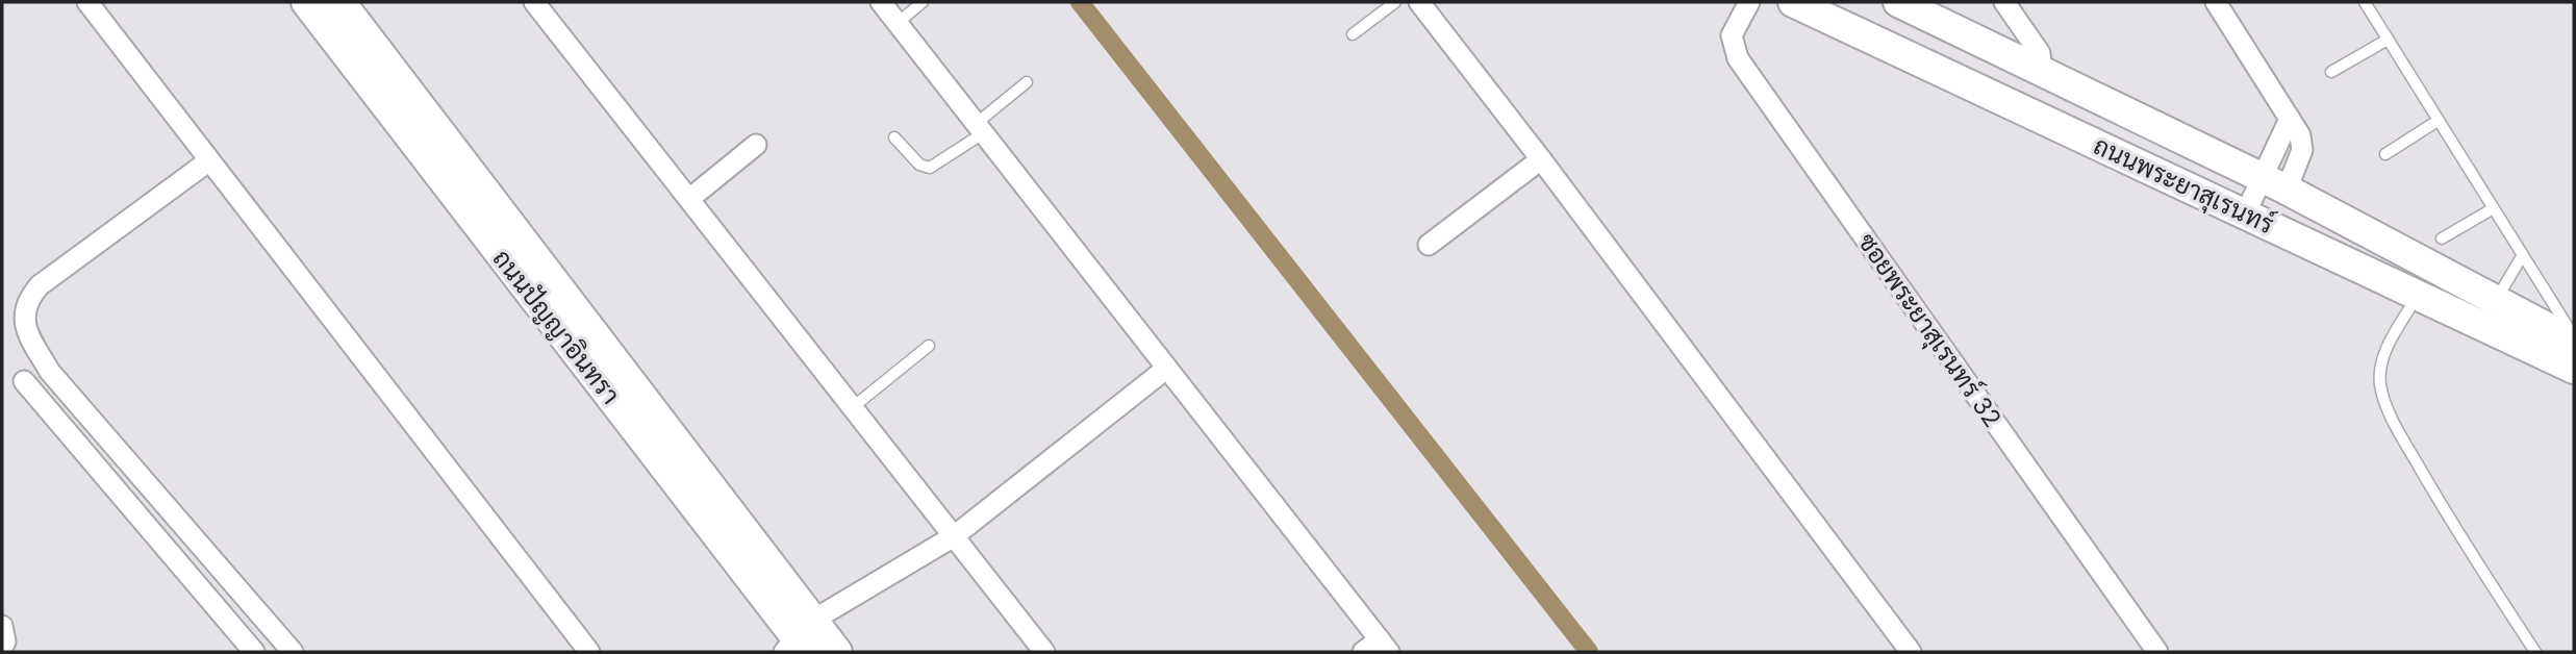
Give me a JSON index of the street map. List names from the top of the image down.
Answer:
{
  "streets": {
    "street": ["ถนนพระยาสุเรนทร์", "ถนนปัญญาอินทรา", "ซอยพระยาสุเรนทร์ 32"]
  }
}
